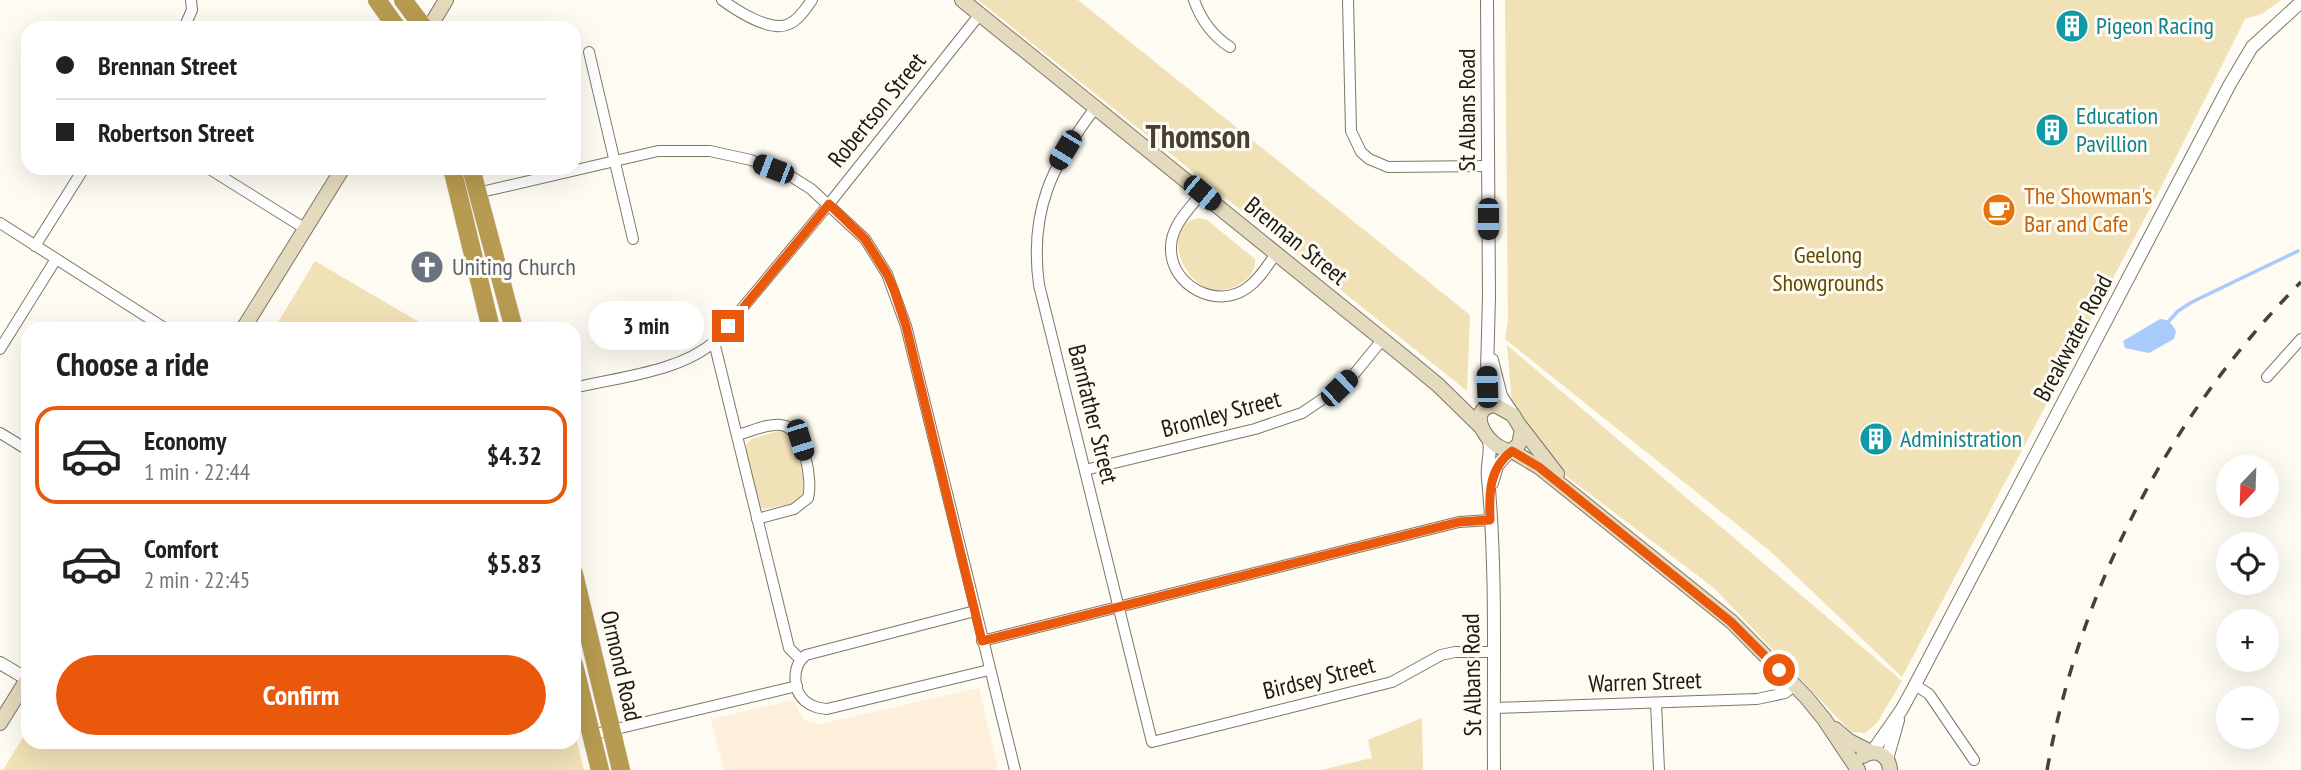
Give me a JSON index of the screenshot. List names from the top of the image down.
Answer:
{
  "streets": {
    "highway": ["Ormond Road"],
    "main road": ["Brennan Street"],
    "street": [
      "Robertson Street",
      "St Albans Road",
      "Breakwater Road",
      "Barnfather Street",
      "Bromley Street",
      "Birdsey Street",
      "Warren Street"
    ]
  },
  "crossings": [
    ["Robertson Street", "Brennan Street"],
    ["St Albans Road", "Brennan Street"],
    ["St Albans Road", "Birdsey Street"],
    ["St Albans Road", "Warren Street"],
    ["Brennan Street", "Barnfather Street"],
    ["Brennan Street", "Bromley Street"],
    ["Barnfather Street", "Bromley Street"],
    ["Barnfather Street", "Birdsey Street"]
  ],
  "districts": ["Thomson"],
  "parks": ["Geelong Showgrounds"],
  "places": {
    "building": ["Pigeon Racing", "Education Pavillion", "Administration"],
    "cafe": ["The Showman's Bar and Cafe"],
    "church": ["Uniting Church"]
  },
  "north": "bottom left",
  "page": {
    "banner": ["Brennan Street", "Robertson Street"],
    "bubble": "3 min",
    "heading": "Choose a ride",
    "list": [
      {
        "name": "Economy",
        "note": "1 min · 22:44",
        "value": "$4.32"
      },
      {
        "name": "Comfort",
        "note": "2 min · 22:45",
        "value": "$5.83"
      }
    ],
    "map_buttons": ["+", "−"],
    "buttons": "Confirm"
  }
}
